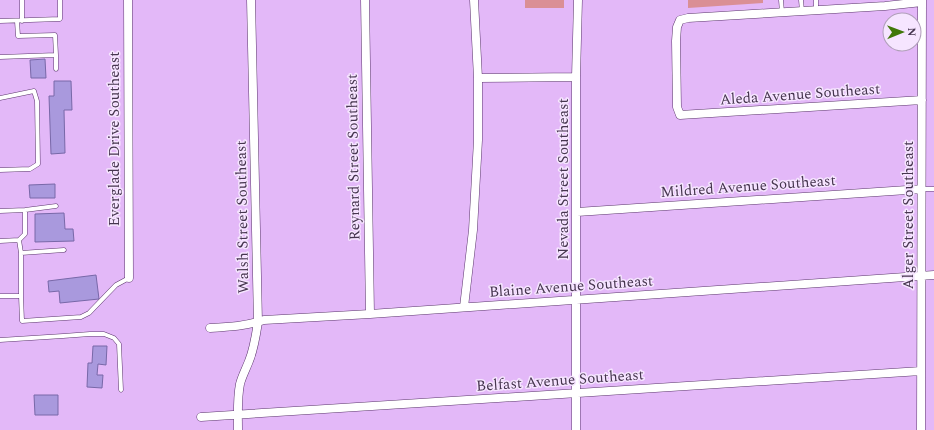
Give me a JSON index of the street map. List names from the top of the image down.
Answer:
{
  "streets": {
    "street": [
      "Aleda Avenue Southeast",
      "Everglade Drive Southeast",
      "Reynard Street Southeast",
      "Nevada Street Southeast",
      "Mildred Avenue Southeast",
      "Alger Street Southeast",
      "Walsh Street Southeast",
      "Blaine Avenue Southeast",
      "Belfast Avenue Southeast"
    ]
  },
  "crossings": [
    ["Aleda Avenue Southeast", "Alger Street Southeast"],
    ["Reynard Street Southeast", "Blaine Avenue Southeast"],
    ["Nevada Street Southeast", "Mildred Avenue Southeast"],
    ["Nevada Street Southeast", "Blaine Avenue Southeast"],
    ["Nevada Street Southeast", "Belfast Avenue Southeast"],
    ["Mildred Avenue Southeast", "Alger Street Southeast"],
    ["Alger Street Southeast", "Blaine Avenue Southeast"],
    ["Alger Street Southeast", "Belfast Avenue Southeast"],
    ["Walsh Street Southeast", "Blaine Avenue Southeast"],
    ["Walsh Street Southeast", "Belfast Avenue Southeast"]
  ],
  "north": "right"
}
